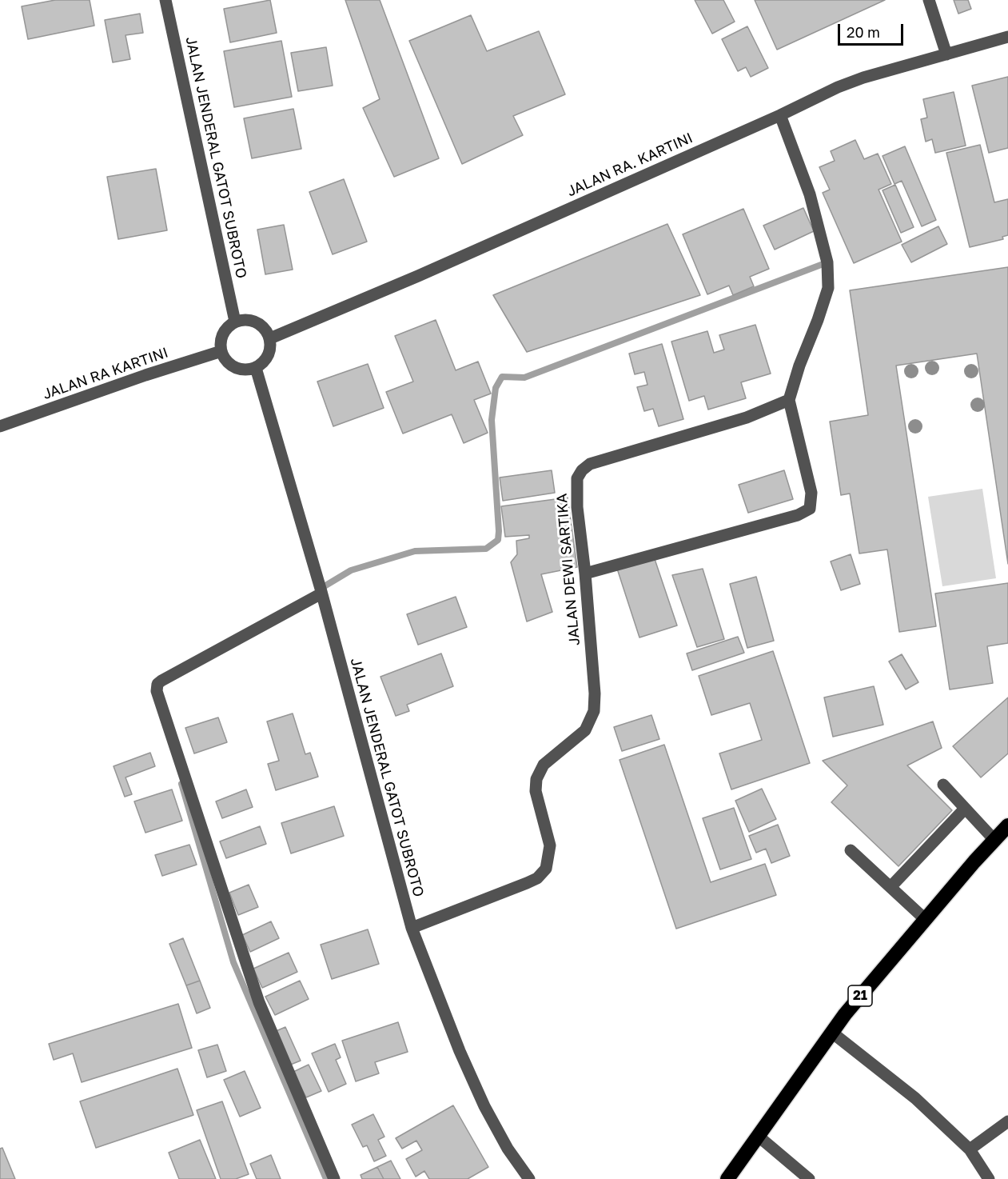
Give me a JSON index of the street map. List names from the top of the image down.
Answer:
{
  "streets": {
    "highway": ["21"],
    "street": [
      "JALAN JENDERAL GATOT SUBROTO",
      "JALAN RA. KARTINI",
      "JALAN RA KARTINI",
      "JALAN DEWI SARTIKA"
    ]
  },
  "crossings": [
    ["JALAN JENDERAL GATOT SUBROTO", "JALAN RA. KARTINI"],
    ["JALAN JENDERAL GATOT SUBROTO", "JALAN RA KARTINI"],
    ["JALAN JENDERAL GATOT SUBROTO", "JALAN DEWI SARTIKA"],
    ["JALAN RA. KARTINI", "JALAN RA KARTINI"]
  ],
  "scale_bar": "20 m"
}
